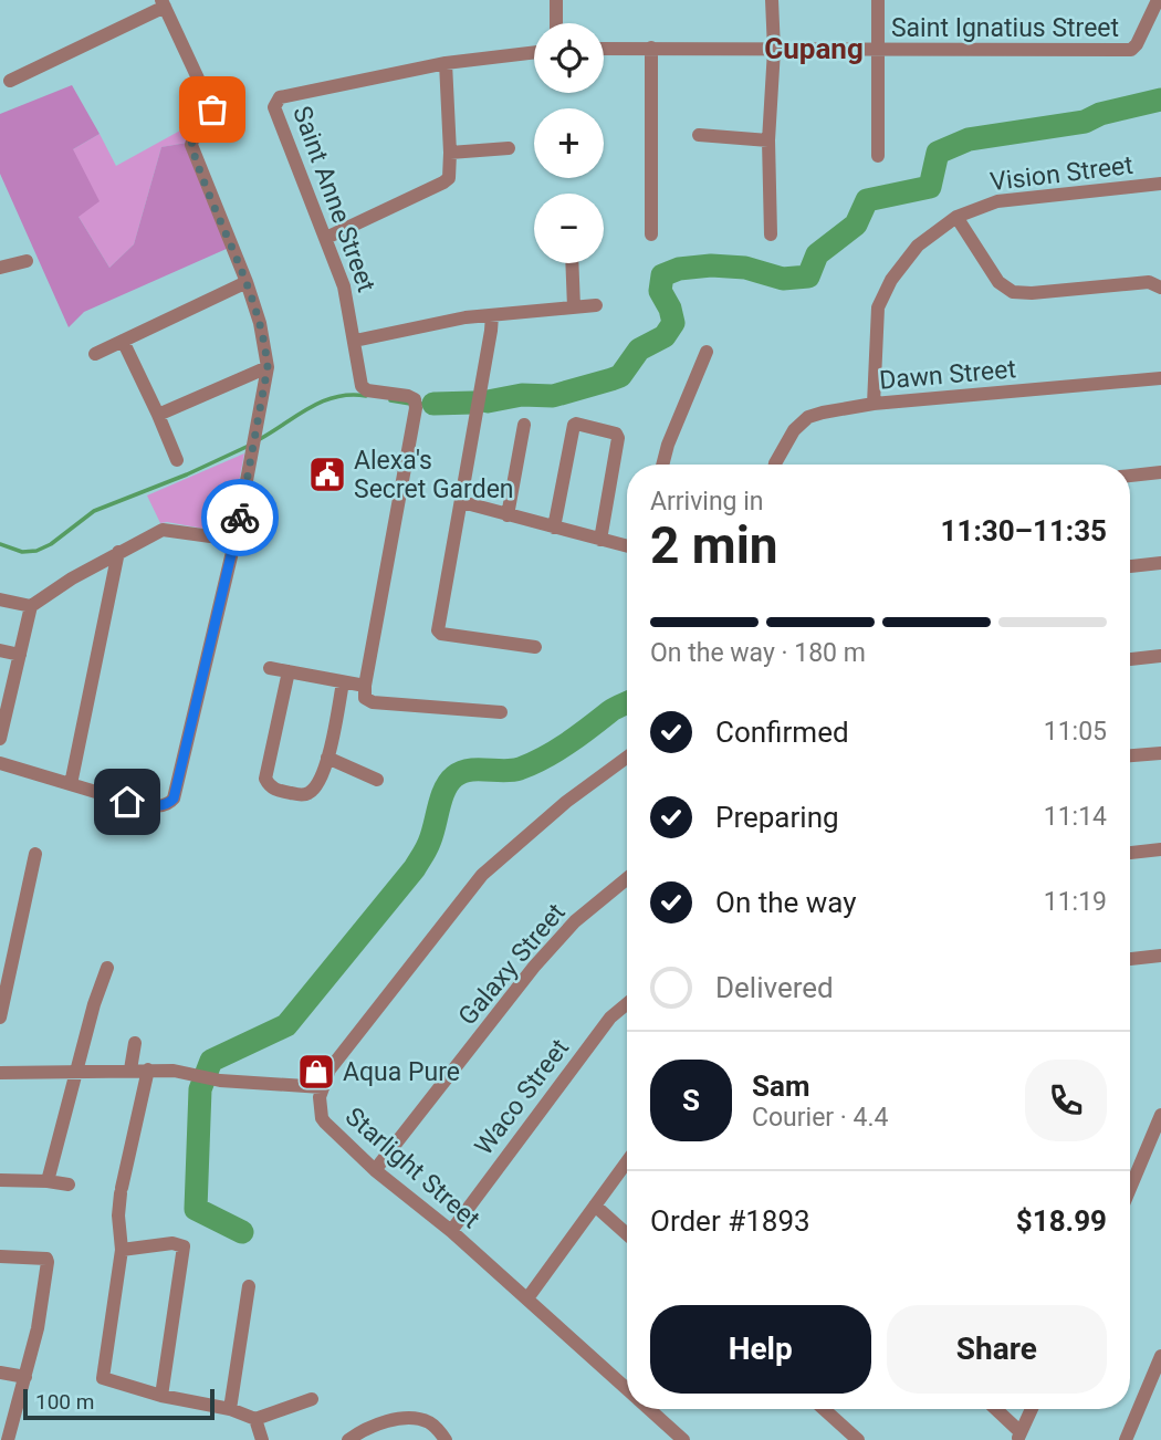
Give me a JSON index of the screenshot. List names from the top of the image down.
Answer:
{
  "streets": {
    "street": [
      "Saint Ignatius Street",
      "Vision Street",
      "Saint Anne Street",
      "Dawn Street",
      "Galaxy Street",
      "Waco Street",
      "Starlight Street"
    ]
  },
  "crossings": [
    ["Vision Street", "Dawn Street"],
    ["Galaxy Street", "Starlight Street"],
    ["Waco Street", "Starlight Street"]
  ],
  "districts": ["Cupang"],
  "places": {
    "public building": ["Alexa's Secret Garden"],
    "shop": ["Aqua Pure"]
  },
  "scale_bar": "100 m",
  "page": {
    "map_buttons": ["+", "−"],
    "heading": ["2 min", "Arriving in", "11:30–11:35"],
    "panel": [
      "Sam",
      "Courier · 4.4",
      "Order #1893",
      "$18.99"
    ],
    "bar": "On the way · 180 m",
    "list": [
      ["Confirmed", "11:05"],
      ["Preparing", "11:14"],
      ["On the way", "11:19"],
      "Delivered"
    ],
    "round": "S",
    "buttons": ["Help", "Share"],
    "scale": "100 m"
  }
}
